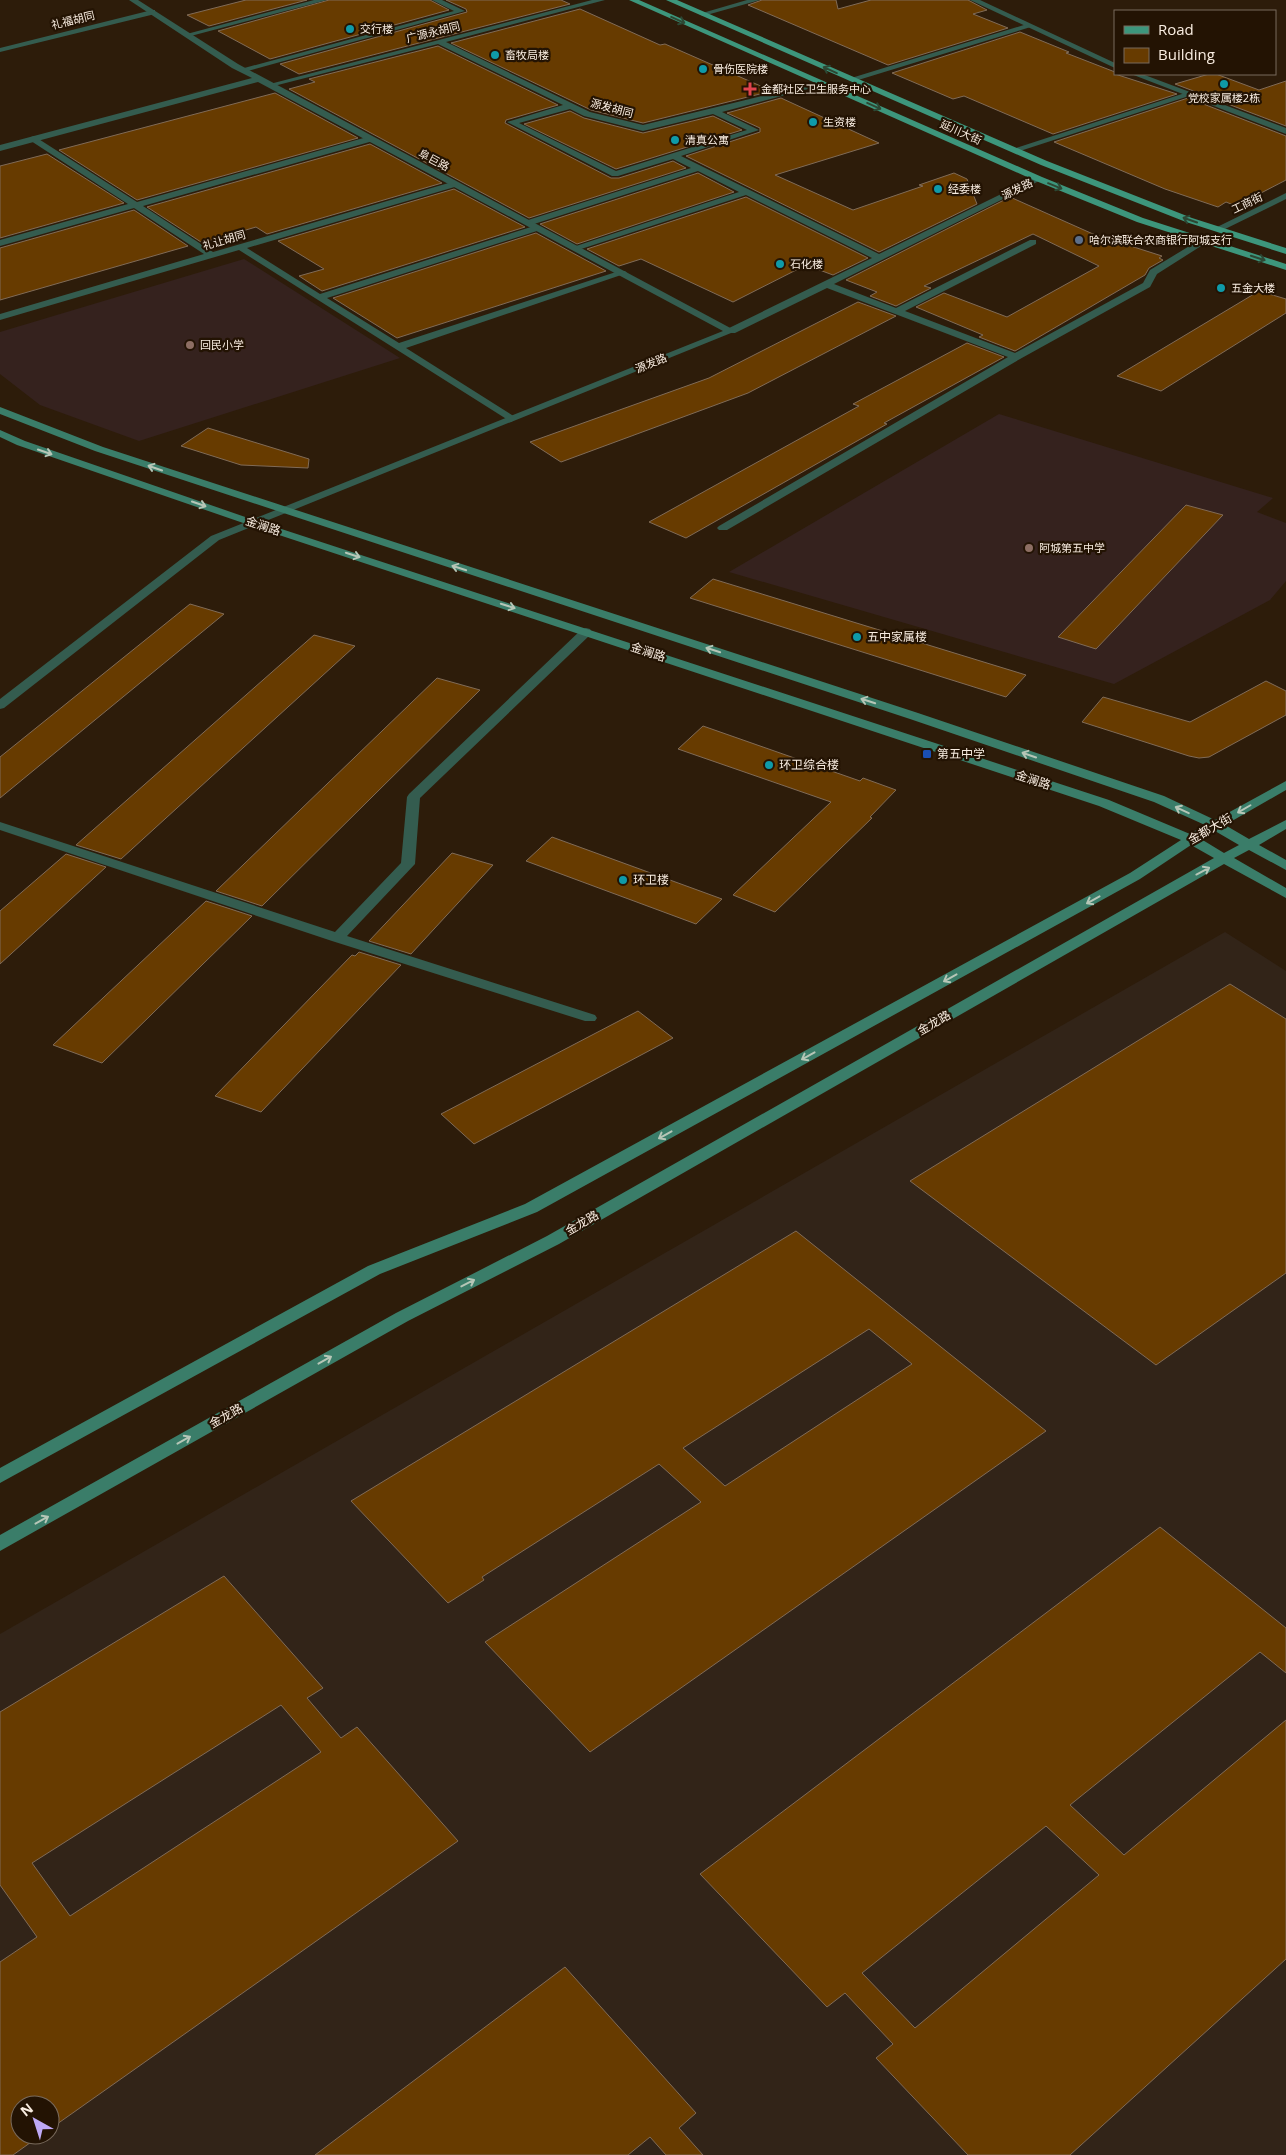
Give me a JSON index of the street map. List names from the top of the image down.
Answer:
{
  "streets": {
    "main road": ["延川大街"],
    "street": [
      "礼福胡同",
      "广源永胡同",
      "源发胡同",
      "阜巨路",
      "源发路",
      "工商街",
      "礼让胡同",
      "金澜路",
      "金都大街",
      "金龙路"
    ]
  },
  "crossings": [
    ["礼福胡同", "阜巨路"],
    ["广源永胡同", "源发胡同"],
    ["广源永胡同", "阜巨路"],
    ["源发胡同", "延川大街"],
    ["延川大街", "源发路"],
    ["延川大街", "工商街"],
    ["阜巨路", "源发路"],
    ["阜巨路", "礼让胡同"],
    ["源发路", "金澜路"],
    ["金澜路", "金都大街"],
    ["金澜路", "金龙路"]
  ],
  "one_way": ["金都大街", "金龙路"],
  "places": {
    "other": [
      "交行楼",
      "畜牧局楼",
      "骨伤医院楼",
      "党校家属楼2栋",
      "生资楼",
      "清真公寓",
      "经委楼",
      "哈尔滨联合农商银行阿城支行",
      "石化楼",
      "五金大楼",
      "回民小学",
      "阿城第五中学",
      "五中家属楼",
      "环卫综合楼",
      "环卫楼"
    ],
    "health": ["金都社区卫生服务中心"],
    "transit": ["第五中学"]
  },
  "legend": ["Road", "Building"],
  "north": "top left"
}
